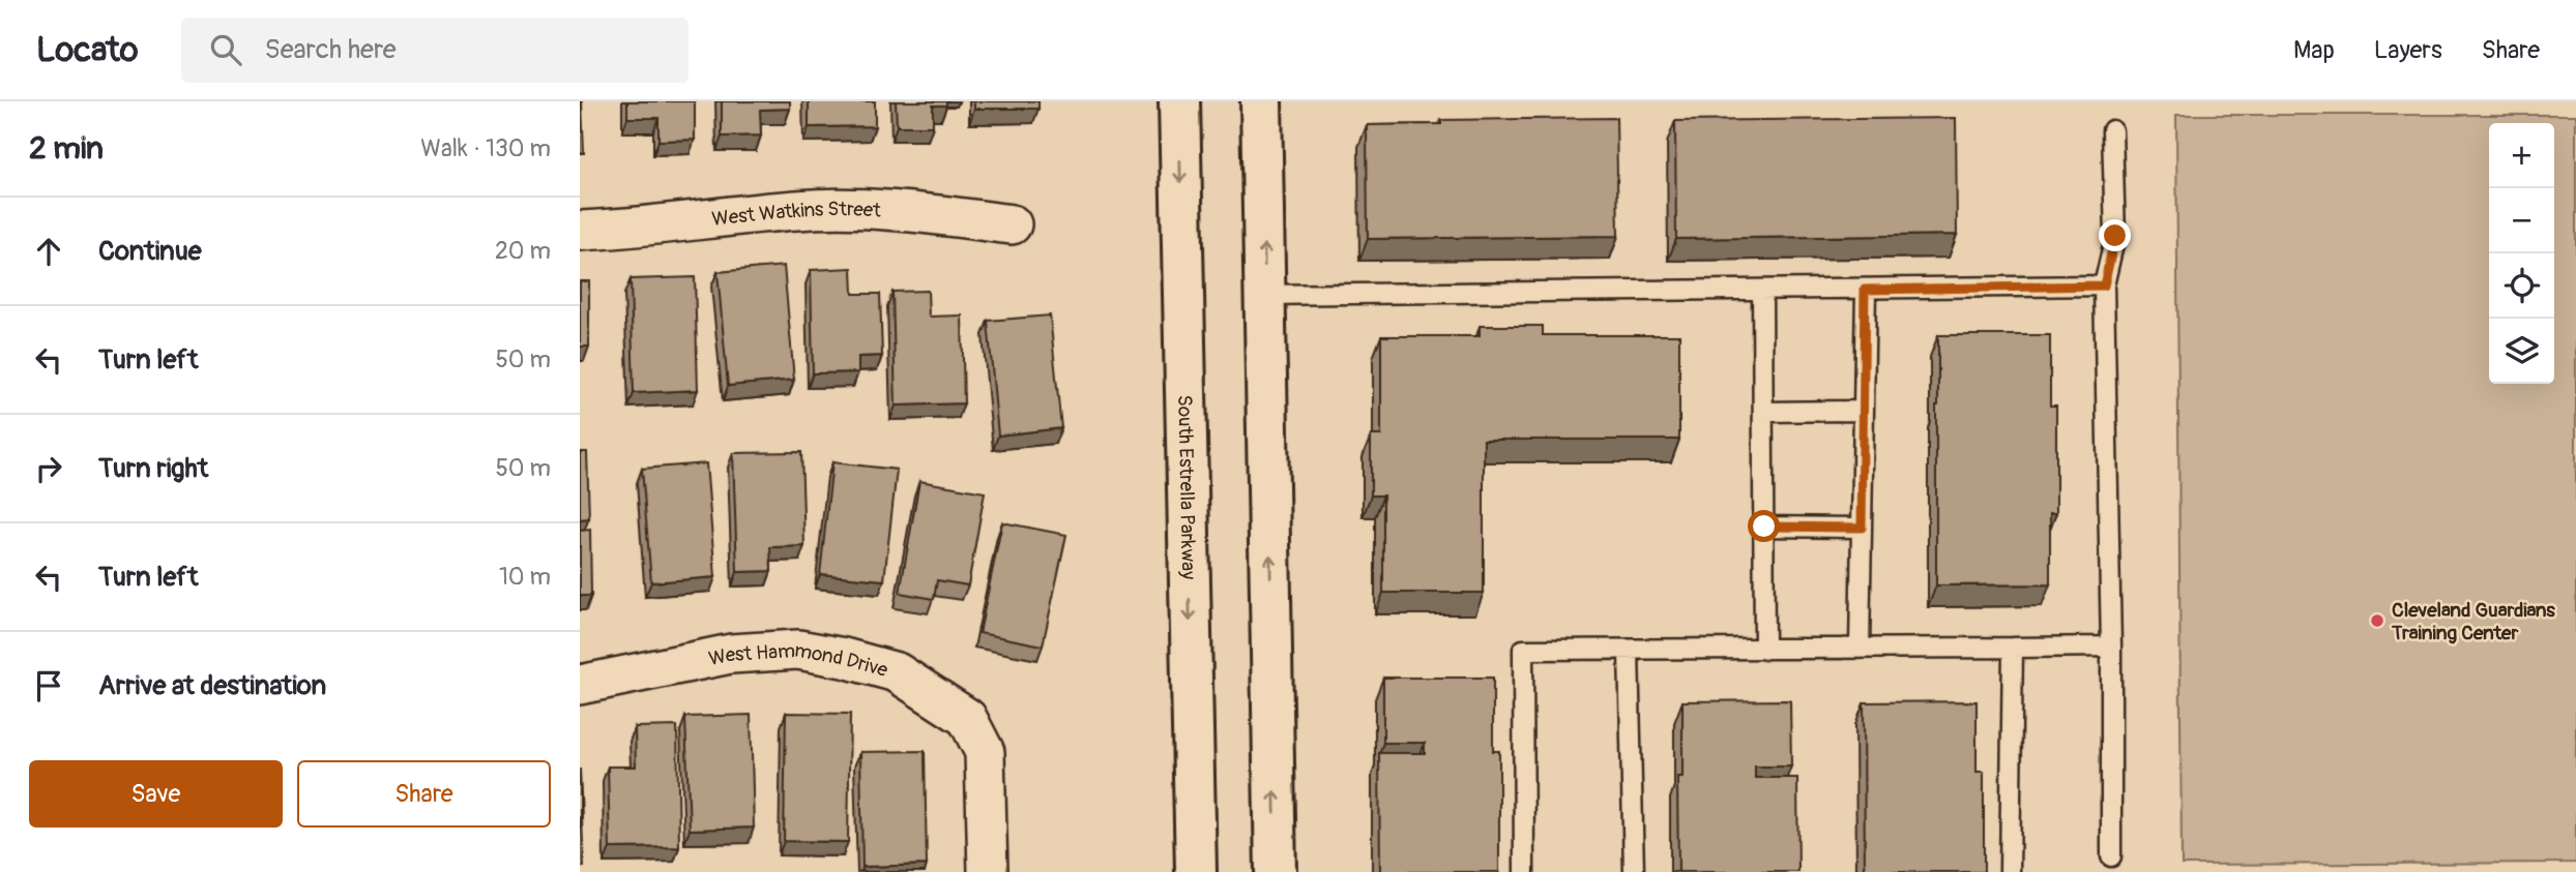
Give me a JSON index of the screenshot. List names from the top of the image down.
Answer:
{
  "streets": {
    "main road": ["South Estrella Parkway"],
    "street": ["West Watkins Street", "West Hammond Drive"]
  },
  "places": ["Cleveland Guardians Training Center"],
  "page": {
    "header": "Locato",
    "search": "Search here",
    "nav": ["Map", "Layers", "Share"],
    "heading": ["2 min", "Walk · 130 m"],
    "map_buttons": ["+", "−"],
    "list": [
      ["Continue", "20 m"],
      ["Turn left", "50 m"],
      ["Turn right", "50 m"],
      ["Turn left", "10 m"],
      "Arrive at destination"
    ],
    "buttons": ["Save", "Share"]
  }
}
